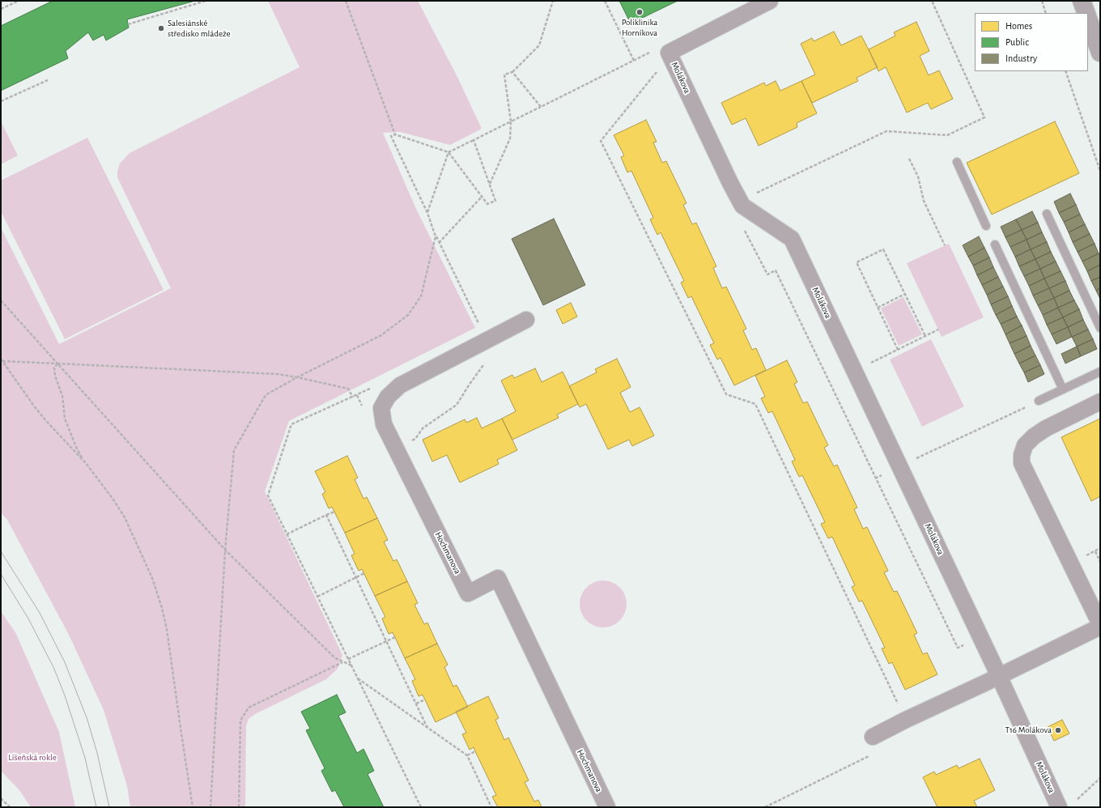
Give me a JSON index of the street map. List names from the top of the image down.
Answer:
{
  "streets": {
    "street": ["Molákova", "Hochmanova"]
  },
  "parks": ["Líšeňská rokle"],
  "places": ["Poliklinika Horníkova", "Salesiánské středisko mládeže", "T16 Molákova"],
  "legend": ["Homes", "Public", "Industry"]
}
